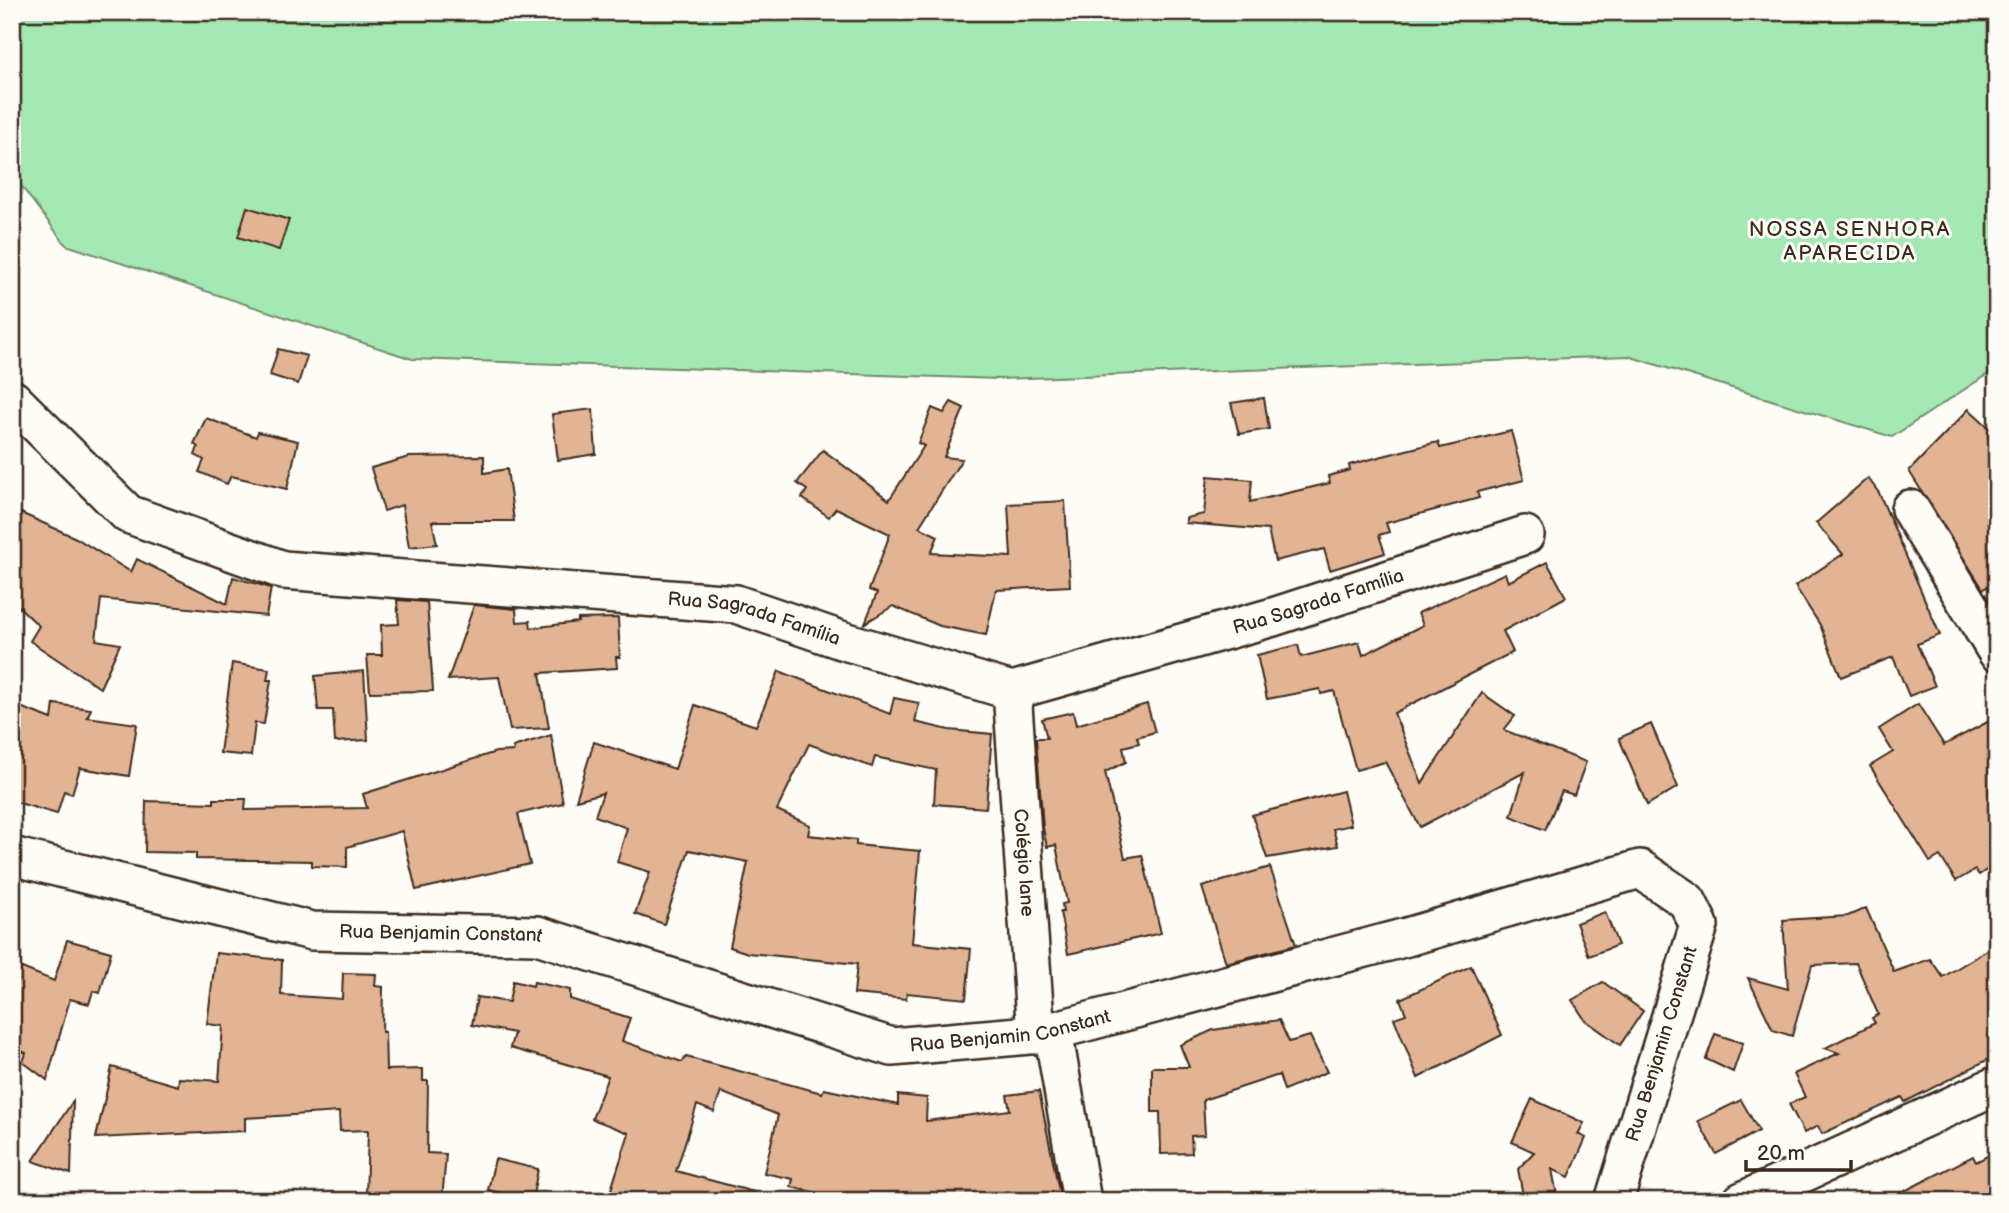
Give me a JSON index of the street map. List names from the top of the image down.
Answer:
{
  "streets": {
    "street": ["Rua Sagrada Família", "Colégio lane", "Rua Benjamin Constant"]
  },
  "crossings": [
    ["Rua Sagrada Família", "Colégio lane"],
    ["Colégio lane", "Rua Benjamin Constant"]
  ],
  "districts": ["NOSSA SENHORA APARECIDA"],
  "scale_bar": "20 m"
}
